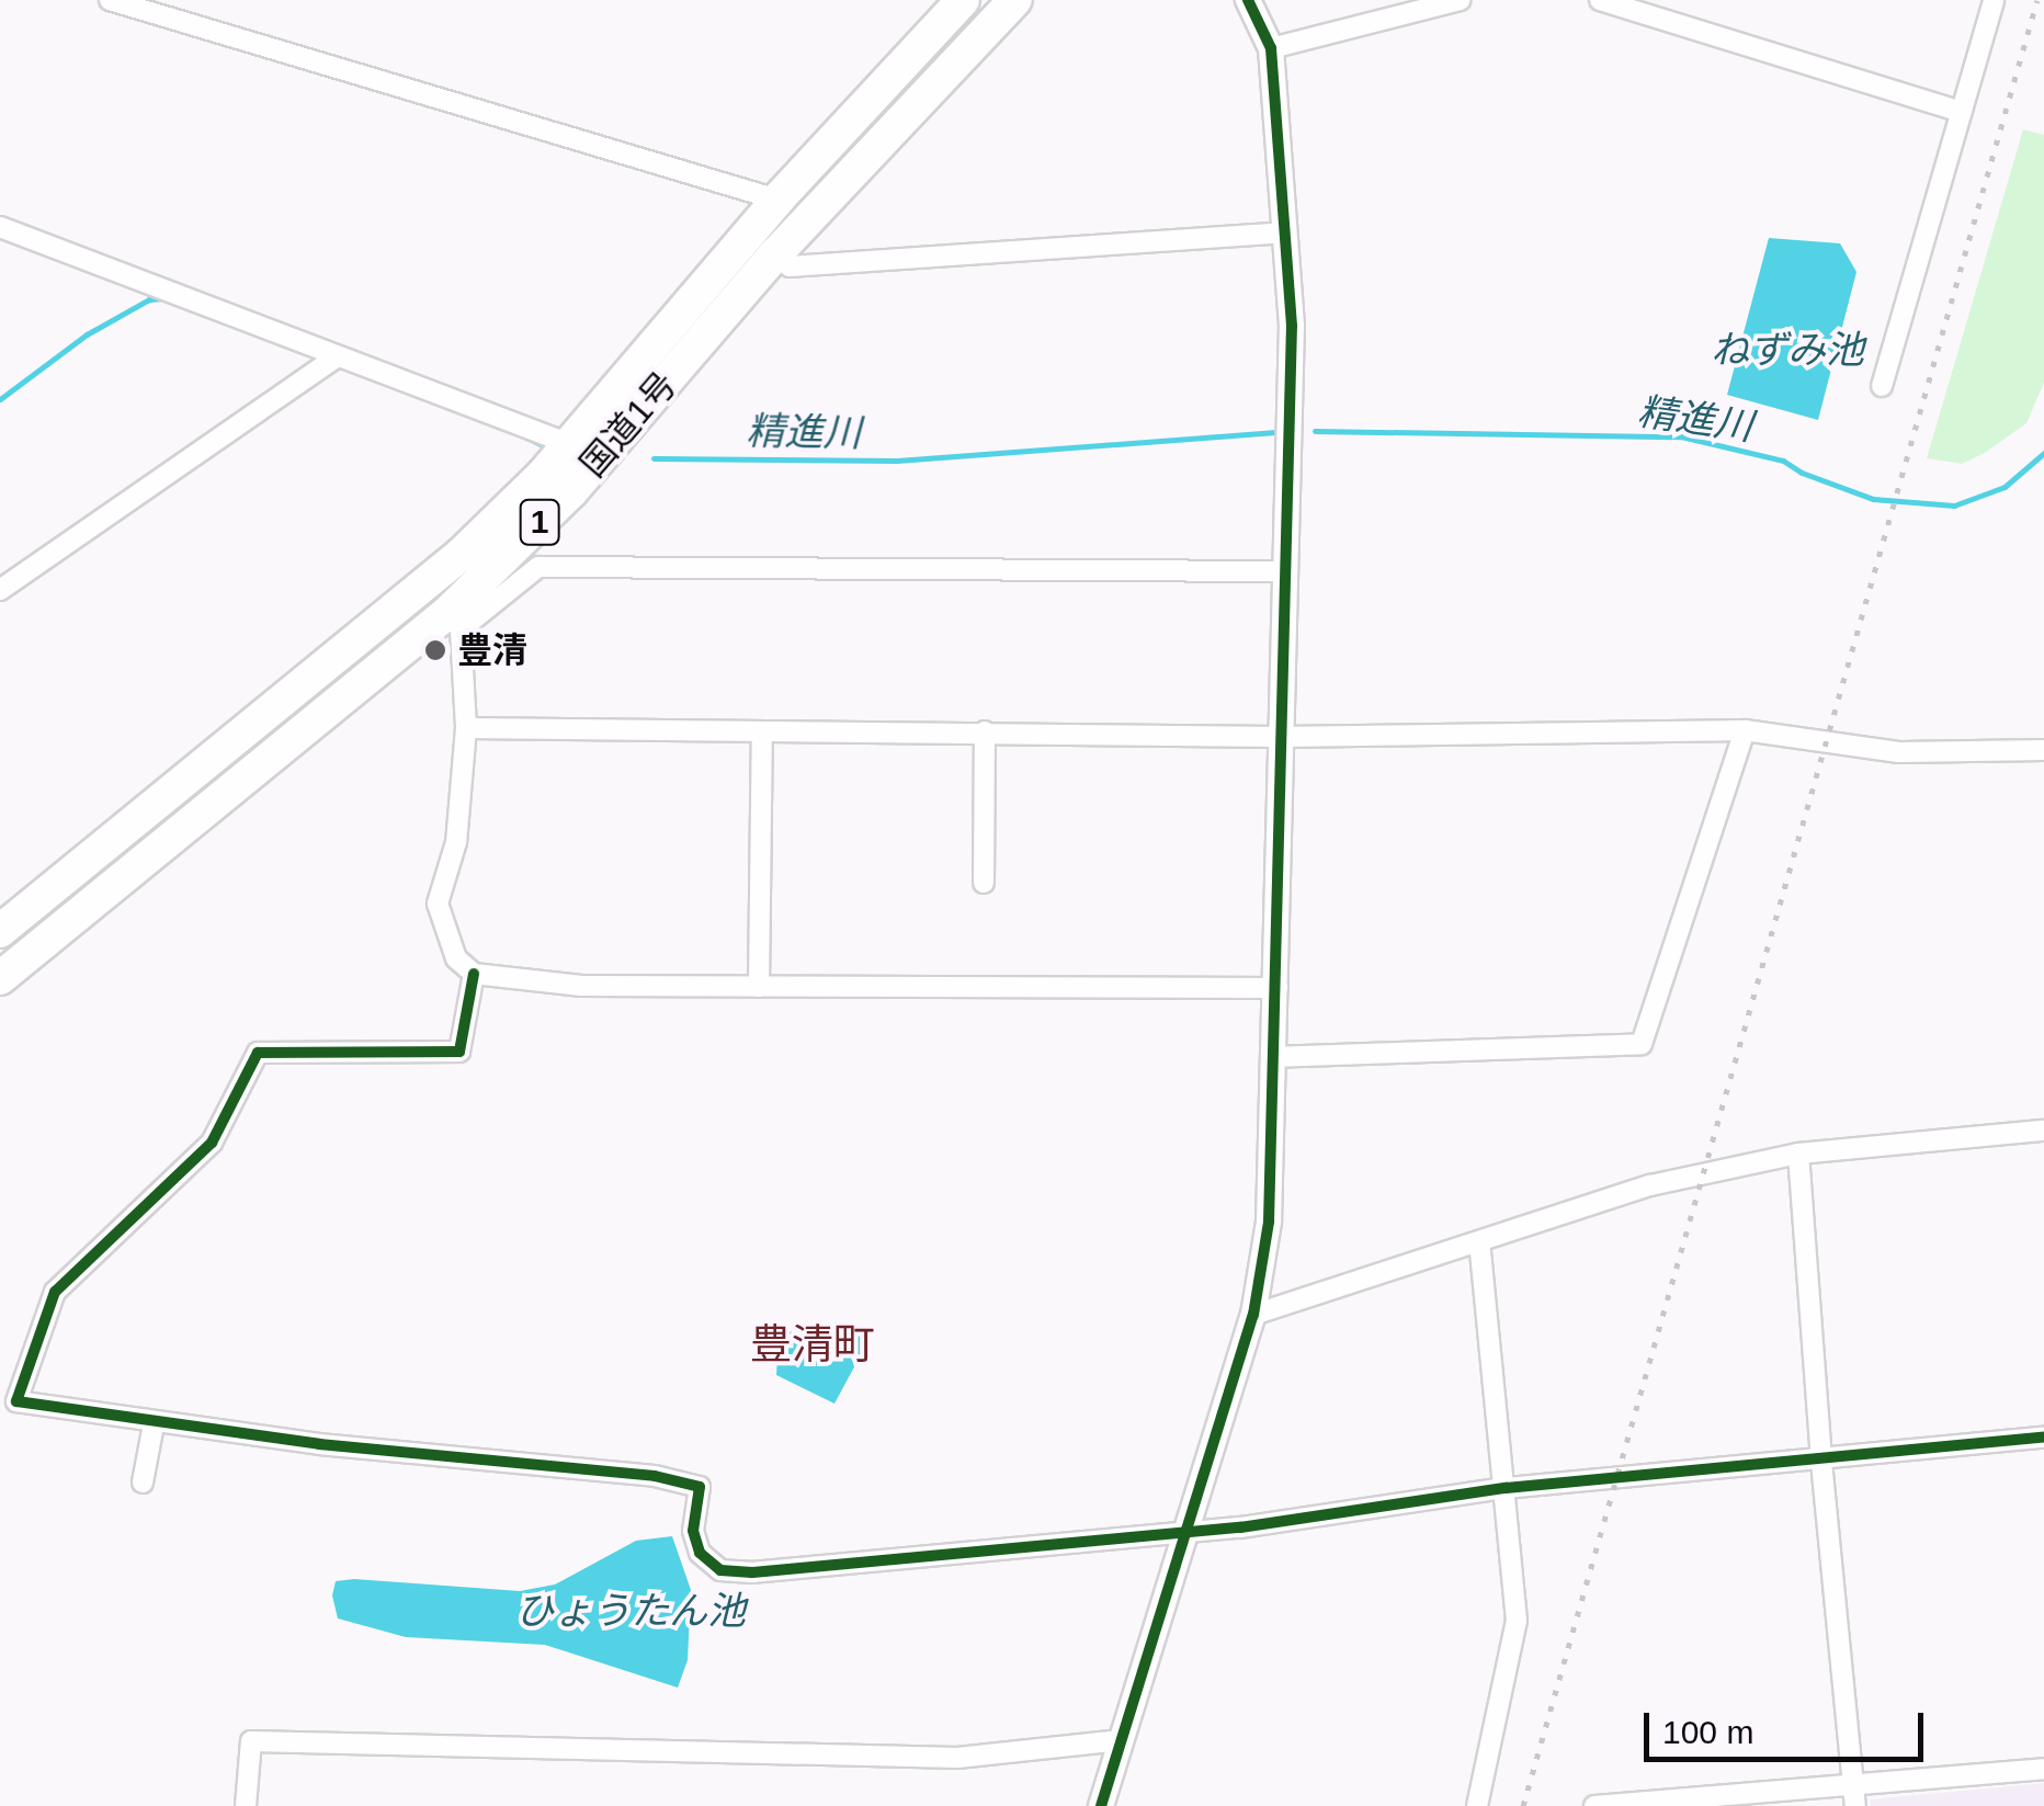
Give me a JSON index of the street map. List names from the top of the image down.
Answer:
{
  "streets": {
    "highway": ["国道1号", "1"]
  },
  "districts": ["豊清町"],
  "water": ["ねずみ池", "精進川", "ひょうたん池"],
  "places": ["豊清"],
  "scale_bar": "100 m"
}
